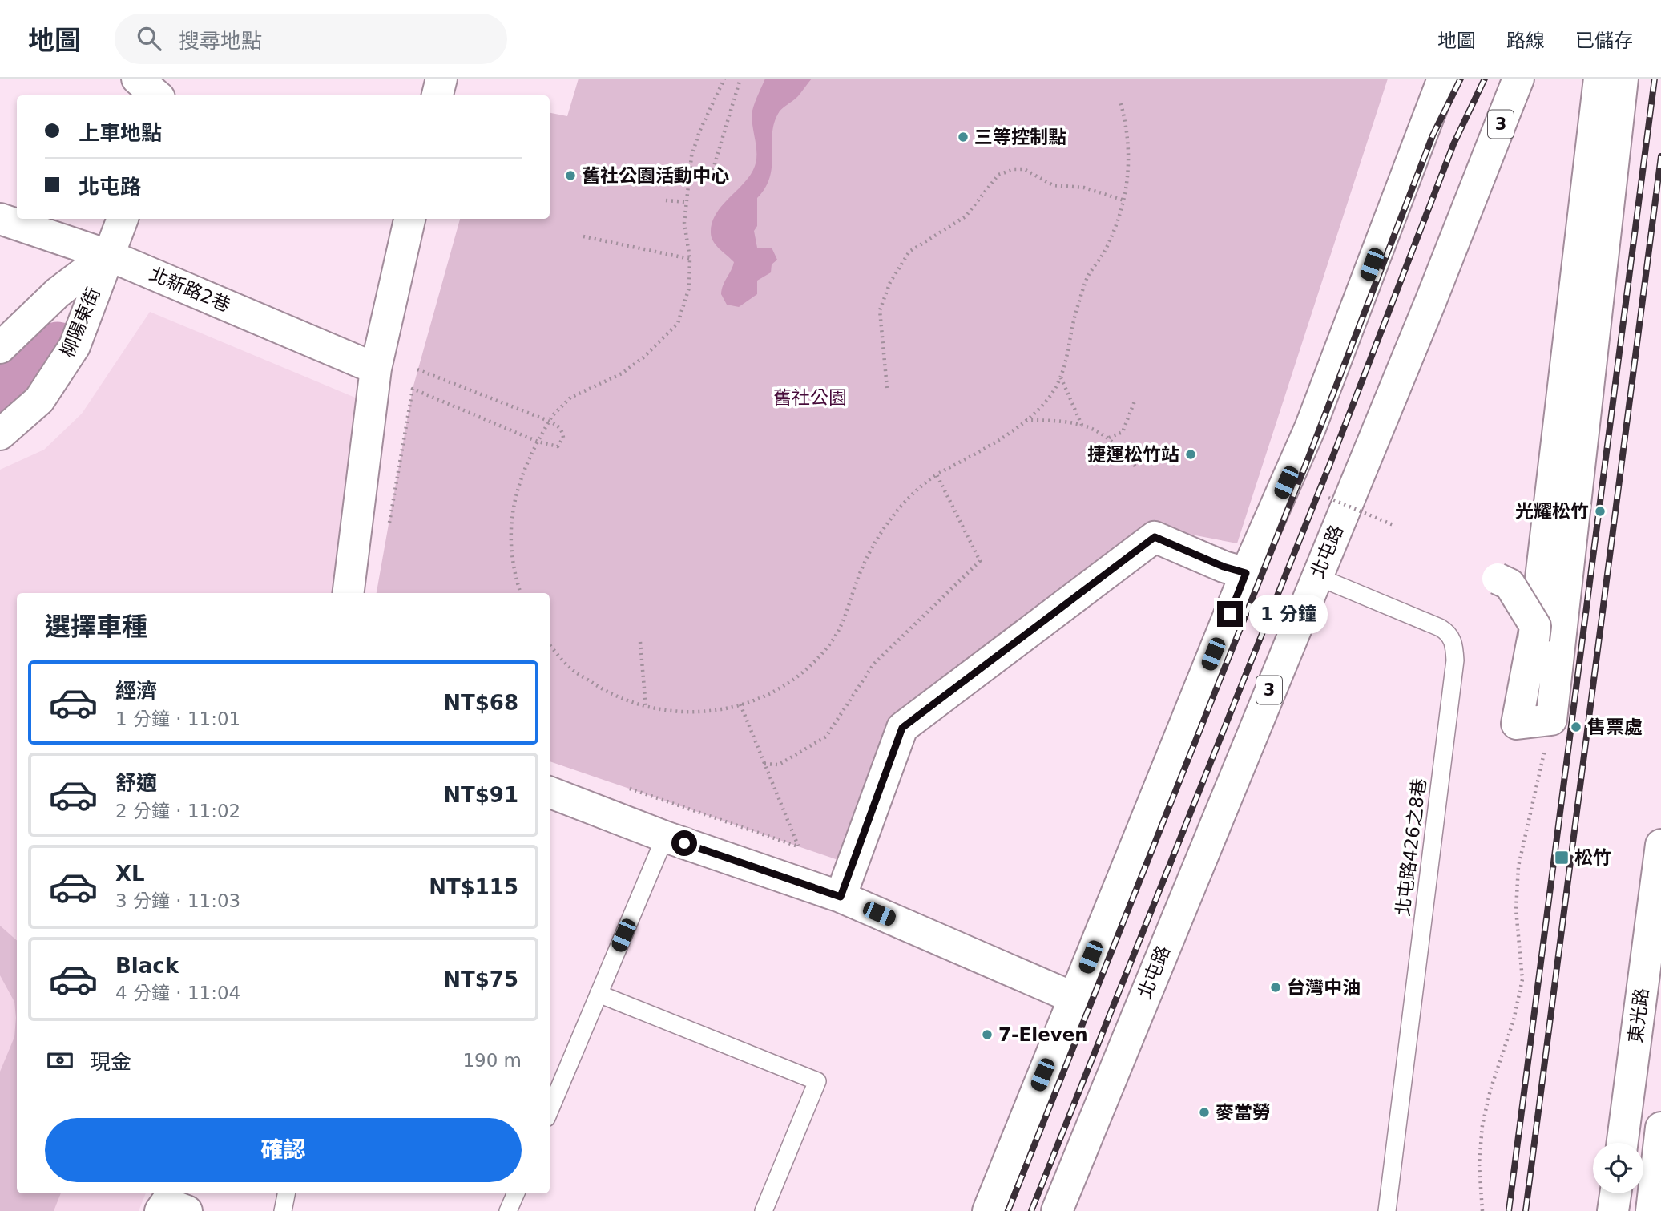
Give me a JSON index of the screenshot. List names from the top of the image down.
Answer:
{
  "streets": {
    "street": [
      "3",
      "北新路2巷",
      "柳陽東街",
      "北屯路",
      "東光路"
    ],
    "lane": ["北屯路426之8巷"]
  },
  "crossings": [
    ["北新路2巷", "柳陽東街"],
    ["北屯路", "北屯路426之8巷"]
  ],
  "parks": ["舊社公園"],
  "places": {
    "other": [
      "三等控制點",
      "舊社公園活動中心",
      "捷運松竹站",
      "光耀松竹",
      "售票處",
      "台灣中油",
      "7-Eleven",
      "麥當勞"
    ],
    "transit": ["松竹"]
  },
  "page": {
    "header": "地圖",
    "search": "搜尋地點",
    "nav": ["地圖", "路線", "已儲存"],
    "banner": ["上車地點", "北屯路"],
    "heading": "選擇車種",
    "bubble": "1 分鐘",
    "list": [
      {
        "name": "經濟",
        "note": "1 分鐘 · 11:01",
        "value": "NT$68"
      },
      {
        "name": "舒適",
        "note": "2 分鐘 · 11:02",
        "value": "NT$91"
      },
      {
        "name": "XL",
        "note": "3 分鐘 · 11:03",
        "value": "NT$115"
      },
      {
        "name": "Black",
        "note": "4 分鐘 · 11:04",
        "value": "NT$75"
      }
    ],
    "pay": ["現金", "190 m"],
    "buttons": "確認"
  }
}
